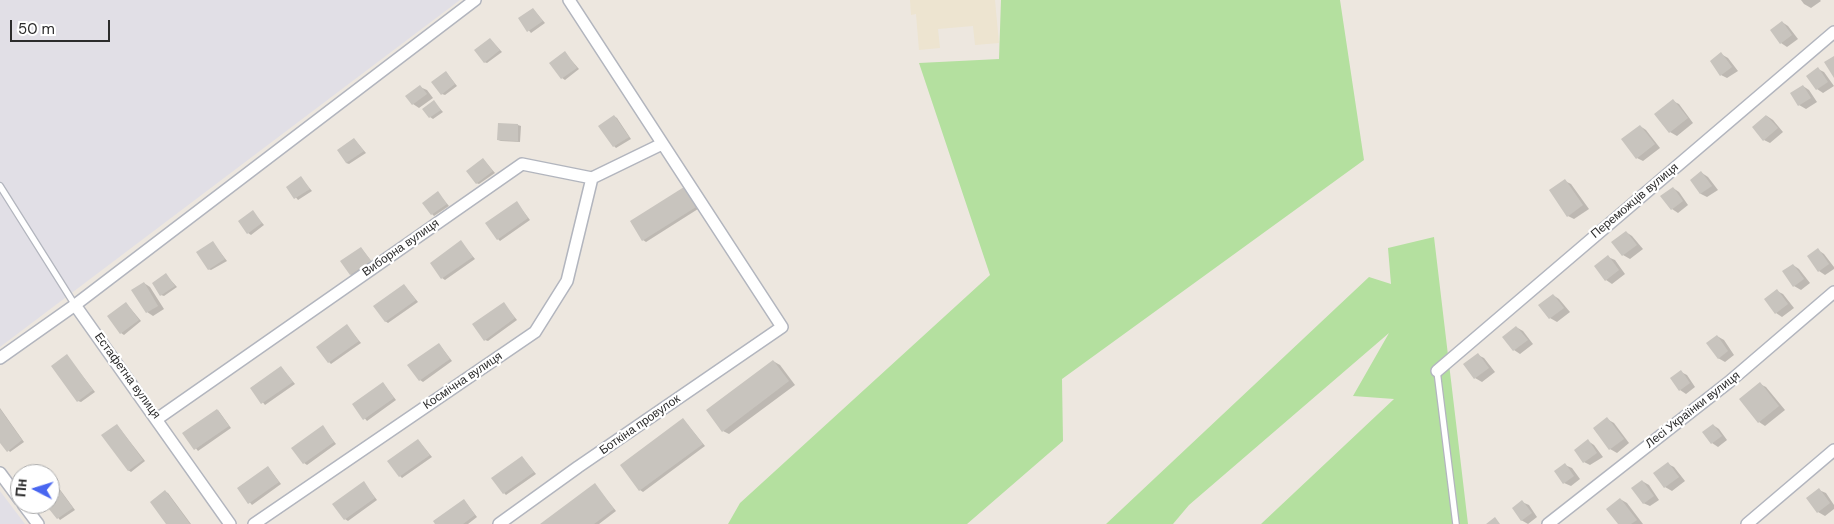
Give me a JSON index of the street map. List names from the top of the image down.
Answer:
{
  "streets": {
    "street": [
      "Переможців вулиця",
      "Виборна вулиця",
      "Естафетна вулиця",
      "Космічна вулиця",
      "Лесі Українки вулиця",
      "Боткіна провулок"
    ]
  },
  "crossings": [
    ["Виборна вулиця", "Естафетна вулиця"],
    ["Виборна вулиця", "Космічна вулиця"]
  ],
  "scale_bar": "50 m",
  "north": "left"
}
